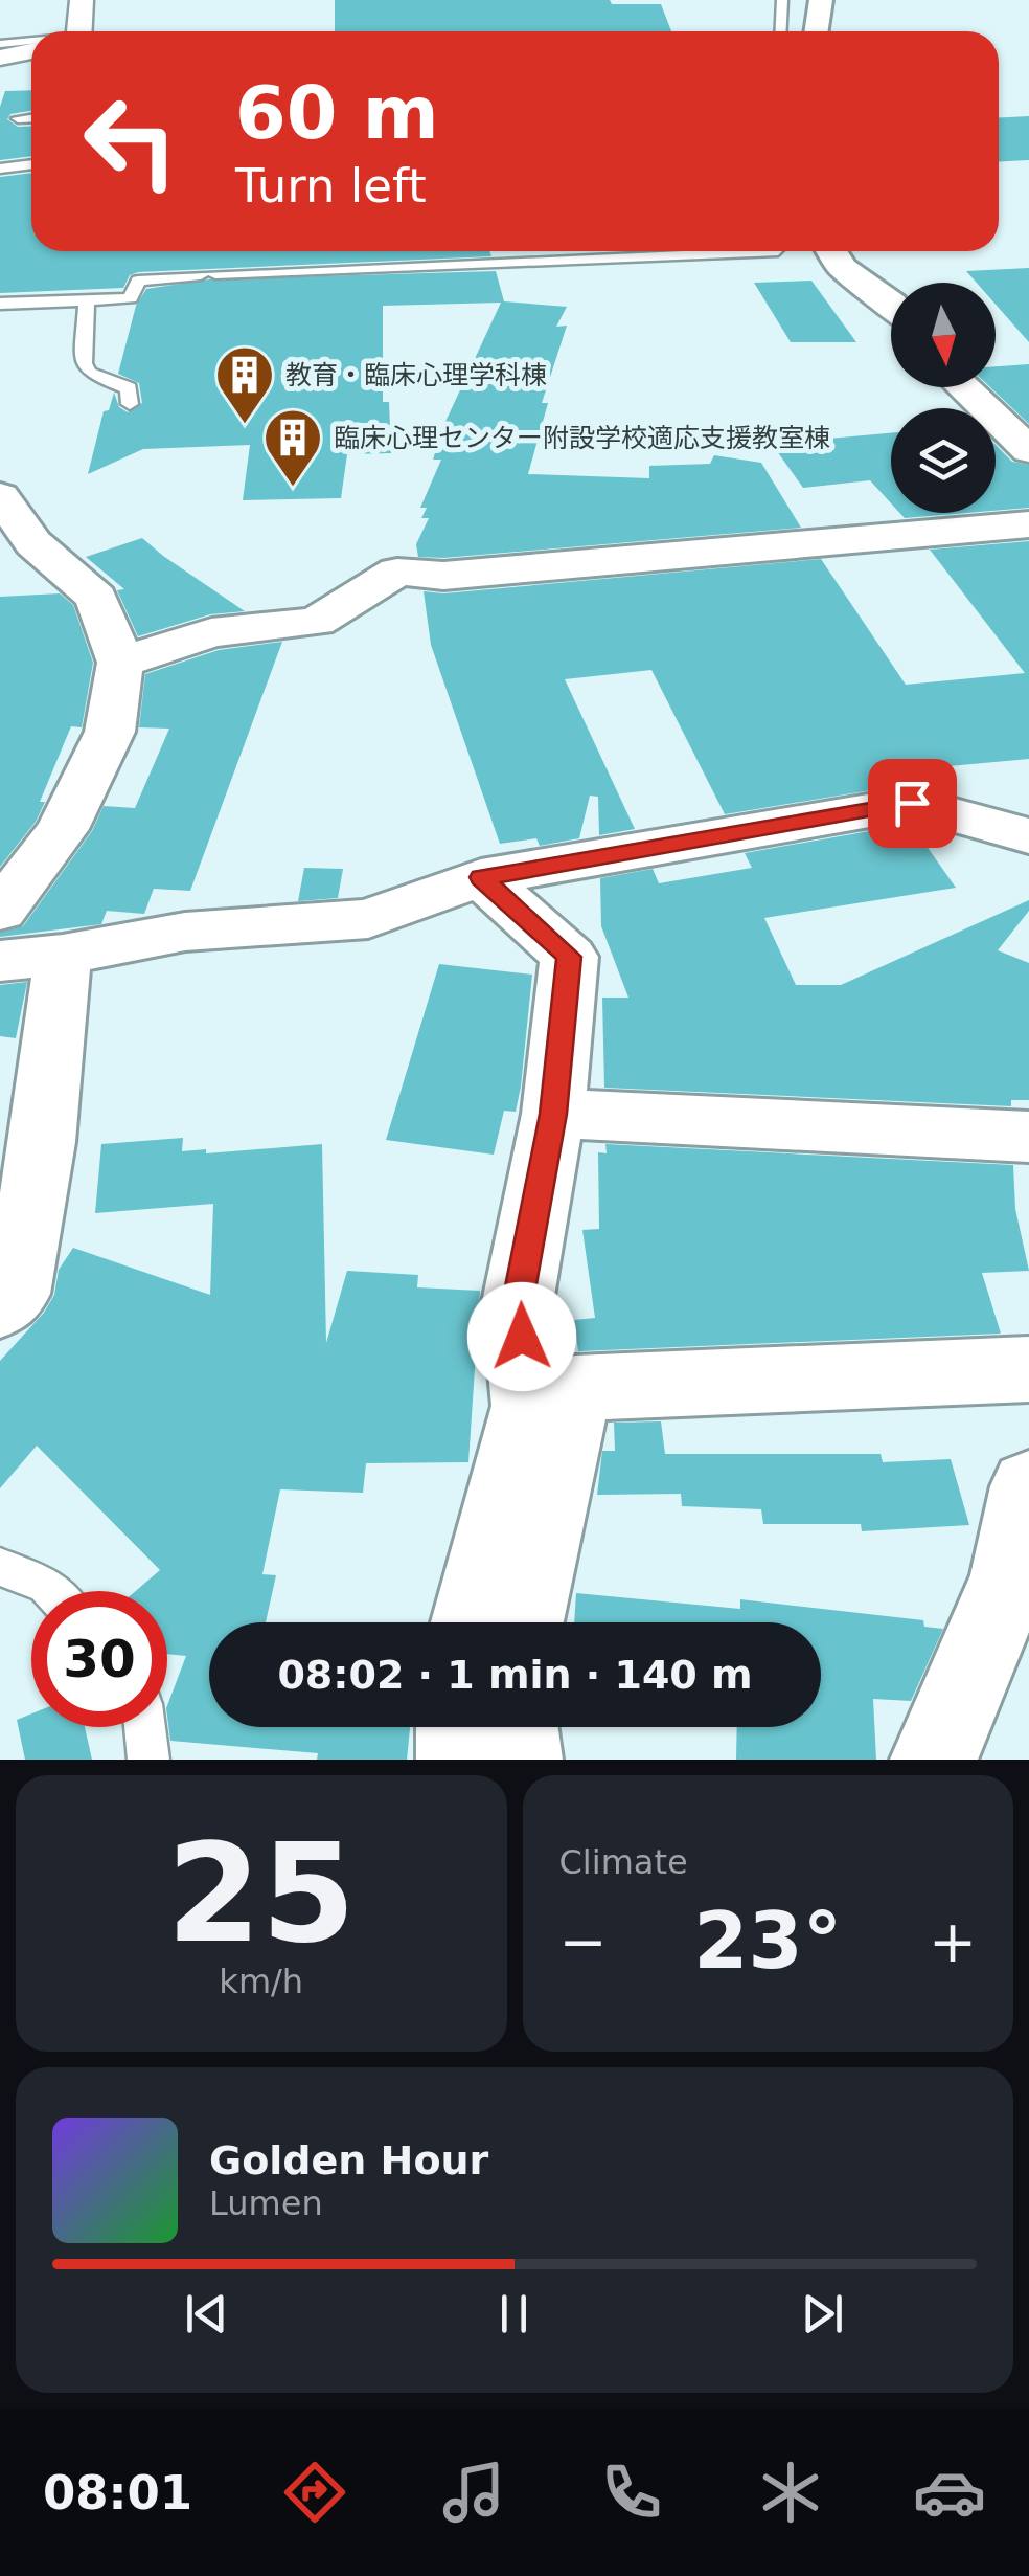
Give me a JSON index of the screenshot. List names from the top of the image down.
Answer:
{
  "places": {
    "building": ["教育・臨床心理学科棟", "臨床心理センター附設学校適応支援教室棟"]
  },
  "north": "bottom",
  "page": {
    "turn": ["60 m", "Turn left"],
    "limit": "30",
    "trip": "08:02 · 1 min · 140 m",
    "tile": [
      ["25", "km/h"],
      "Climate"
    ],
    "heat": ["−", "23°", "+"],
    "song": ["Golden Hour", "Lumen"],
    "tabs": "08:01"
  }
}
